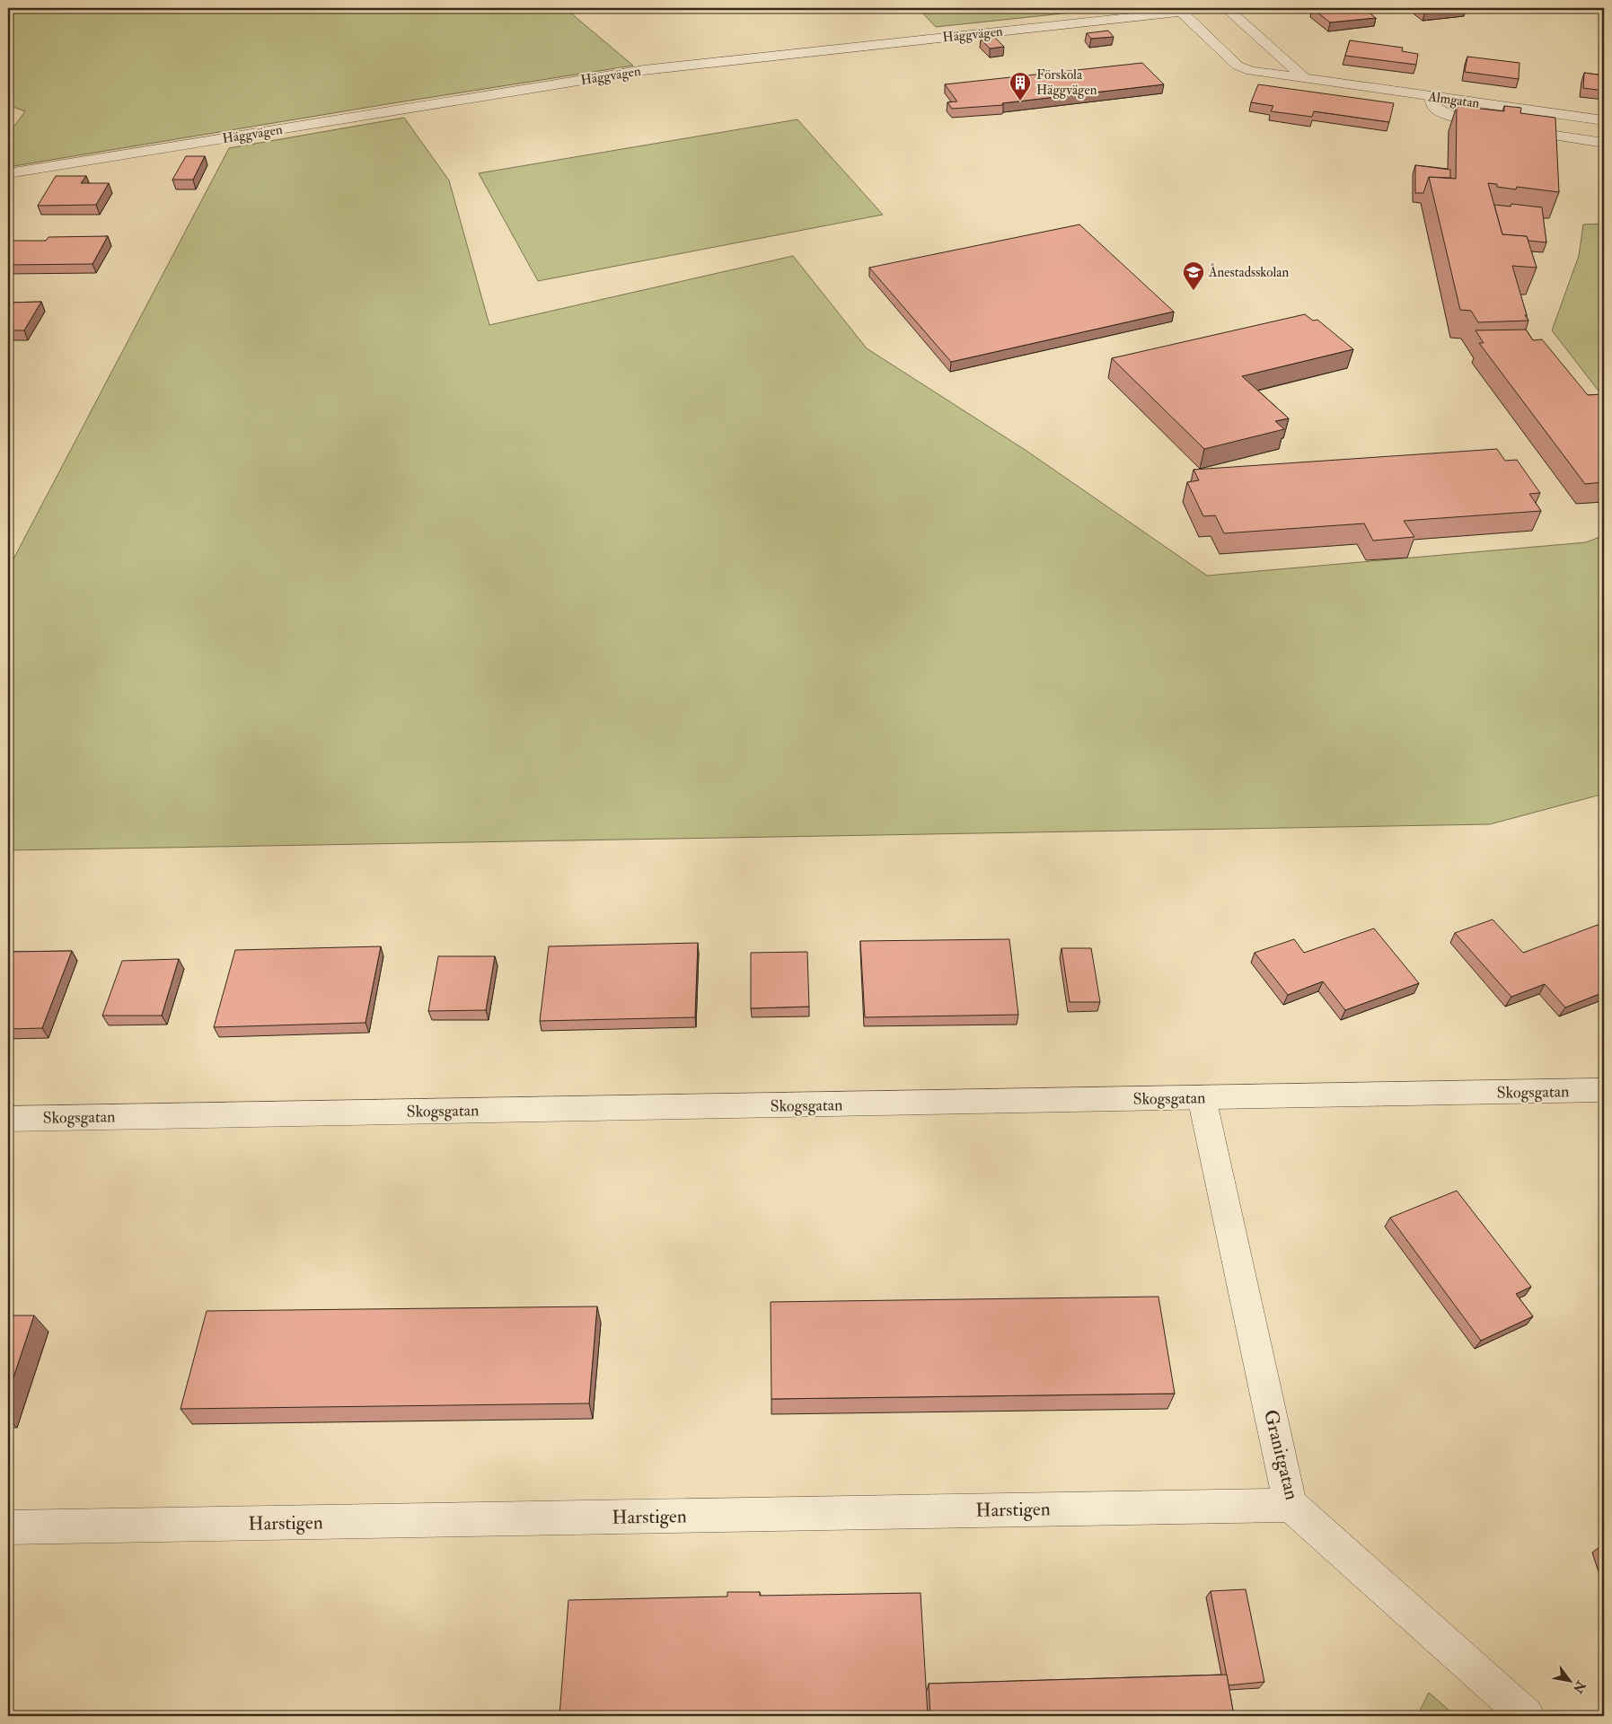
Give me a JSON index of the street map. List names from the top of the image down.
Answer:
{
  "streets": {
    "street": [
      "Häggvägen",
      "Almgatan",
      "Skogsgatan",
      "Granitgatan",
      "Harstigen"
    ]
  },
  "crossings": [
    ["Häggvägen", "Almgatan"],
    ["Skogsgatan", "Granitgatan"],
    ["Granitgatan", "Harstigen"]
  ],
  "places": {
    "building": ["Förskola Häggvägen"],
    "school or university": ["Ånestadsskolan"]
  },
  "north": "bottom right"
}
